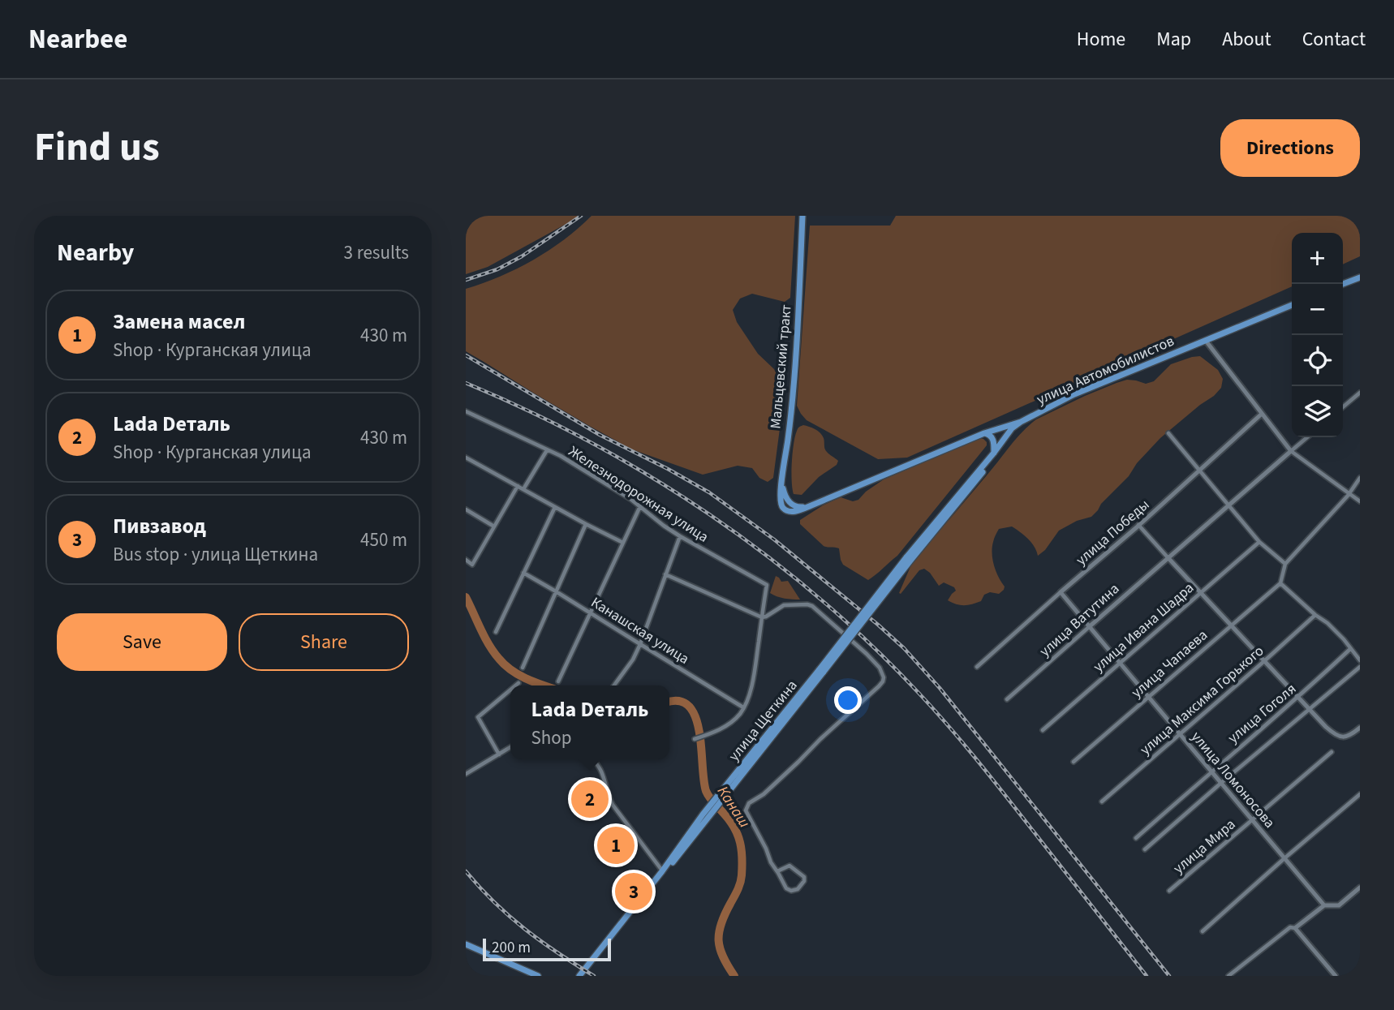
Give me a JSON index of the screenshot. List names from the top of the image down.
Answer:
{
  "streets": {
    "main road": ["Мальцевский тракт", "улица Автомобилистов", "улица Щеткина"],
    "street": [
      "Железнодорожная улица",
      "улица Победы",
      "улица Ватутина",
      "улица Ивана Шадра",
      "Канашская улица",
      "улица Чапаева",
      "улица Максима Горького",
      "улица Гоголя",
      "улица Ломоносова",
      "улица Мира"
    ]
  },
  "crossings": [
    ["улица Победы", "улица Ломоносова"],
    ["улица Ватутина", "улица Ломоносова"],
    ["улица Ивана Шадра", "улица Ломоносова"],
    ["улица Чапаева", "улица Ломоносова"],
    ["улица Максима Горького", "улица Ломоносова"],
    ["улица Гоголя", "улица Ломоносова"],
    ["улица Ломоносова", "улица Мира"]
  ],
  "water": ["Канаш"],
  "scale_bar": "200 m",
  "page": {
    "header": "Nearbee",
    "nav": [
      "Home",
      "Map",
      "About",
      "Contact"
    ],
    "title": "Find us",
    "buttons": [
      "Directions",
      ["Save", "Share"]
    ],
    "heading": ["Nearby", "3 results"],
    "map_buttons": ["+", "−"],
    "list": [
      {
        "mark": "1",
        "name": "Замена масел",
        "note": "Shop · Курганская улица",
        "value": "430 m"
      },
      {
        "mark": "2",
        "name": "Lada Dеталь",
        "note": "Shop · Курганская улица",
        "value": "430 m"
      },
      {
        "mark": "3",
        "name": "Пивзавод",
        "note": "Bus stop · улица Щеткина",
        "value": "450 m"
      }
    ],
    "popup": ["Lada Dеталь", "Shop"],
    "pins": ["2", "1", "3"],
    "scale": "200 m"
  }
}
